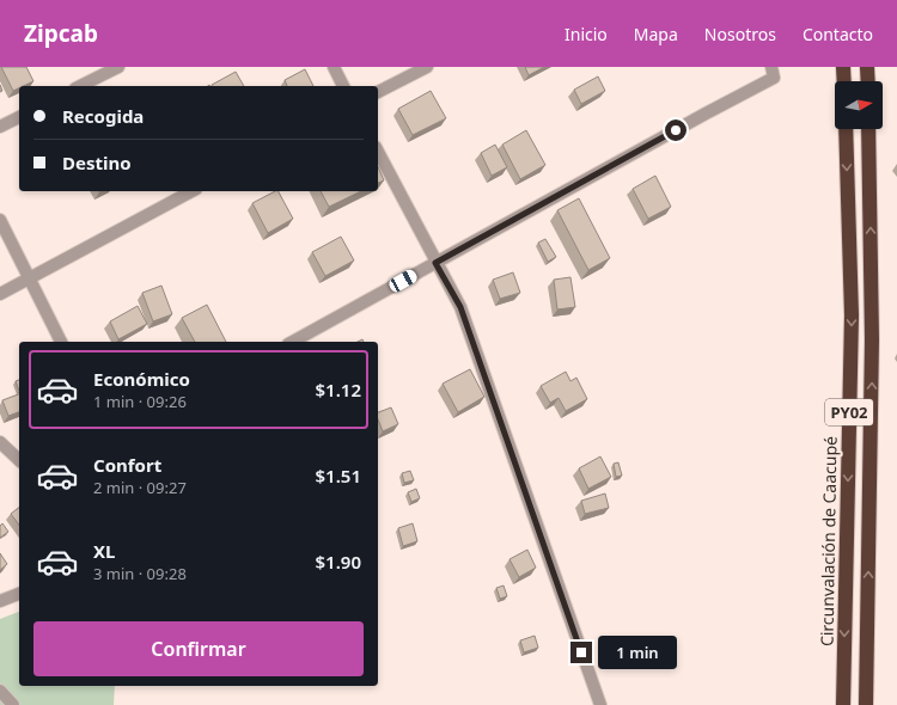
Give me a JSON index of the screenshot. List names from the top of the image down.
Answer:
{
  "streets": {
    "highway": ["PY02", "Circunvalación de Caacupé"]
  },
  "north": "right",
  "page": {
    "header": "Zipcab",
    "nav": [
      "Inicio",
      "Mapa",
      "Nosotros",
      "Contacto"
    ],
    "banner": ["Recogida", "Destino"],
    "list": [
      {
        "name": "Económico",
        "note": "1 min · 09:26",
        "value": "$1.12"
      },
      {
        "name": "Confort",
        "note": "2 min · 09:27",
        "value": "$1.51"
      },
      {
        "name": "XL",
        "note": "3 min · 09:28",
        "value": "$1.90"
      }
    ],
    "buttons": "Confirmar",
    "bubble": "1 min"
  }
}
